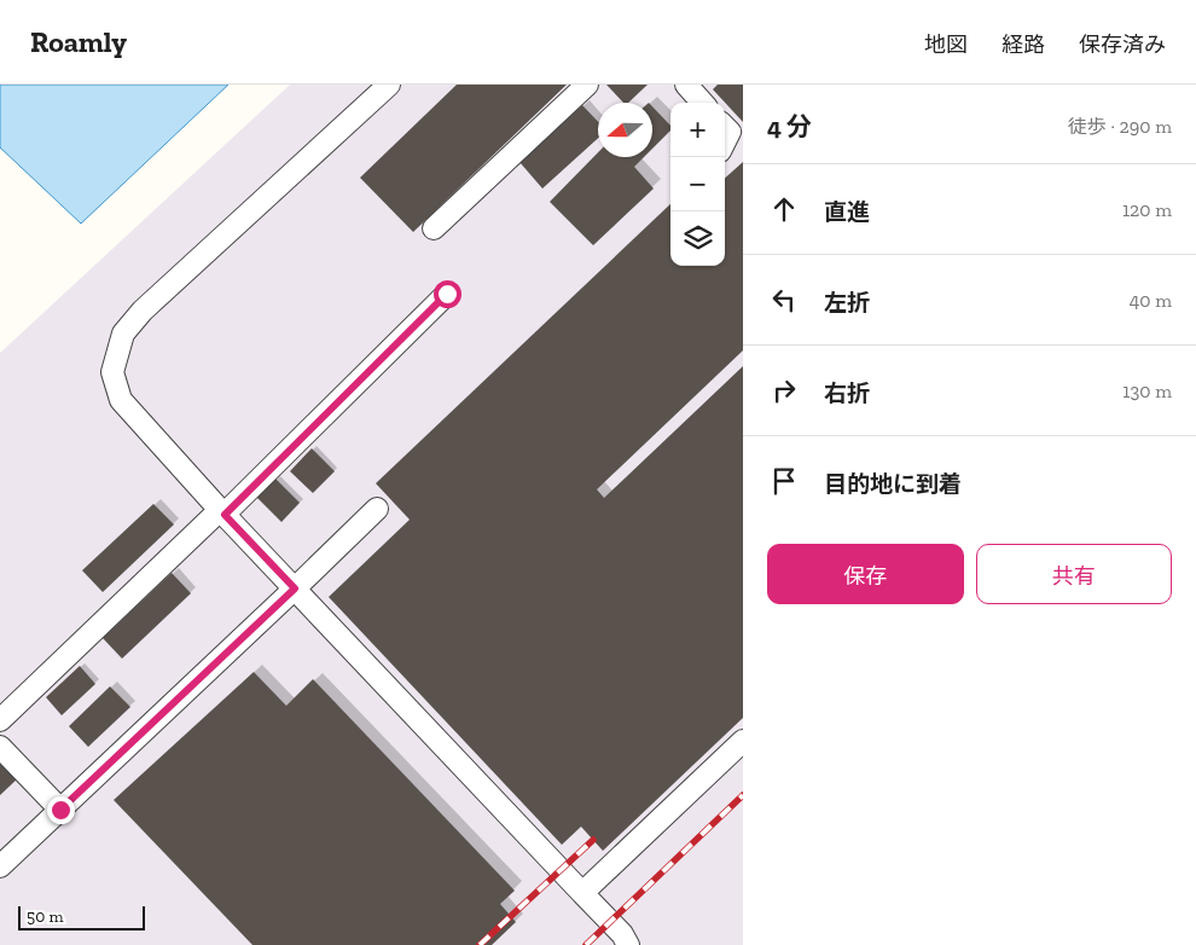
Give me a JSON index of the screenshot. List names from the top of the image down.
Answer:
{
  "scale_bar": "50 m",
  "north": "left",
  "page": {
    "header": "Roamly",
    "nav": ["地図", "経路", "保存済み"],
    "heading": ["4 分", "徒歩 · 290 m"],
    "map_buttons": ["+", "−"],
    "list": [
      ["直進", "120 m"],
      ["左折", "40 m"],
      ["右折", "130 m"],
      "目的地に到着"
    ],
    "buttons": ["保存", "共有"],
    "scale": "50 m"
  }
}
